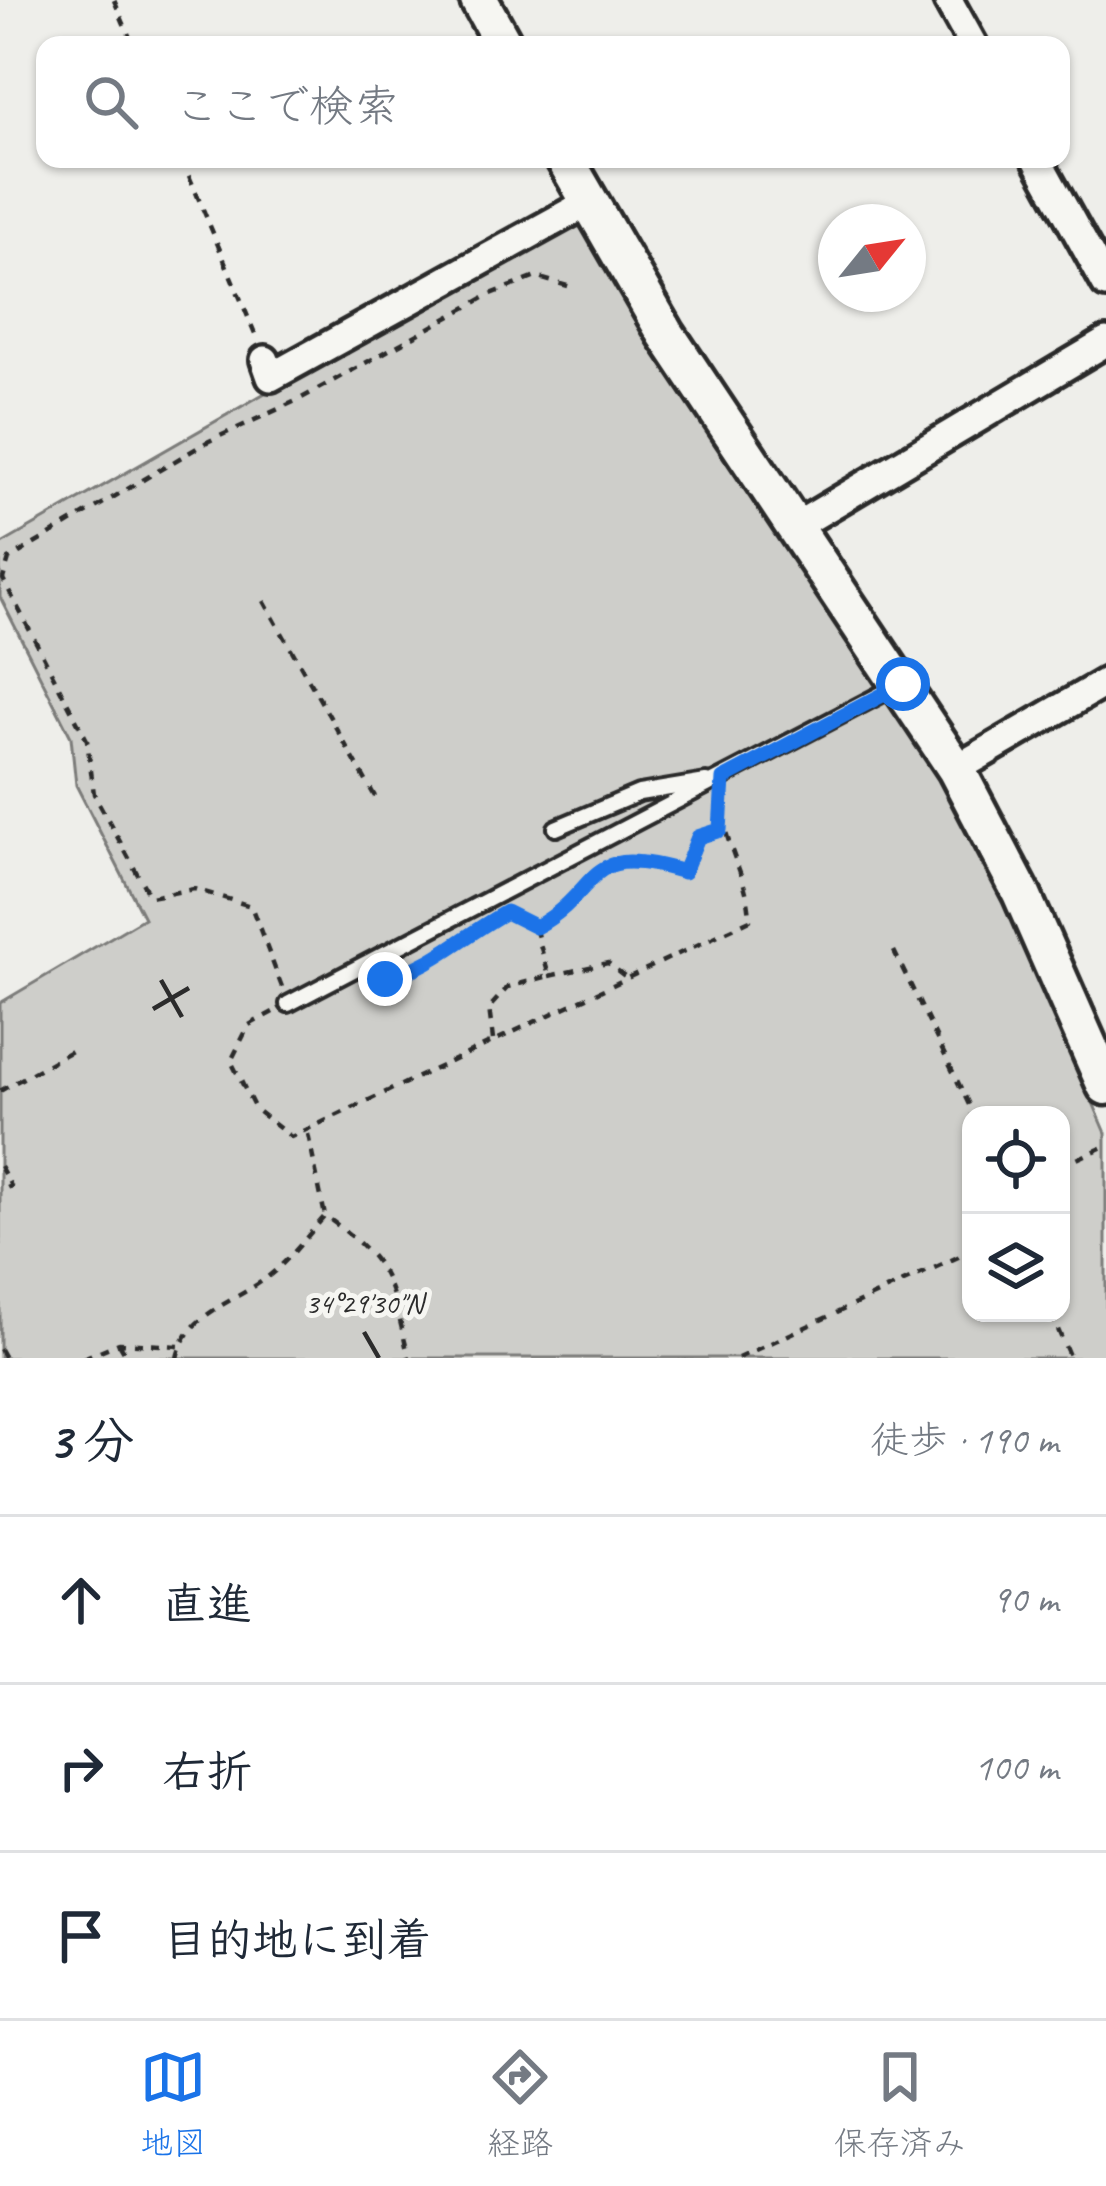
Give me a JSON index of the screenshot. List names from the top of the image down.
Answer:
{
  "north": "top right",
  "page": {
    "search": "ここで検索",
    "heading": ["3 分", "徒歩 · 190 m"],
    "list": [
      ["直進", "90 m"],
      ["右折", "100 m"],
      "目的地に到着"
    ],
    "nav": ["地図", "経路", "保存済み"]
  },
  "coordinates": ["34°29'30\"N"]
}
